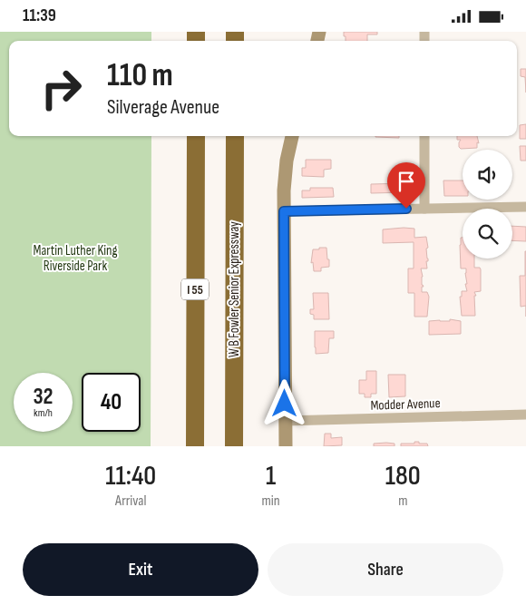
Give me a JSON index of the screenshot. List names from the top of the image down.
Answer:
{
  "streets": {
    "highway": ["I 55", "W B Fowler Senior Expressway"],
    "street": ["Modder Avenue"]
  },
  "parks": ["Martin Luther King Riverside Park"],
  "page": {
    "status": "11:39",
    "turn": ["110 m", "Silverage Avenue"],
    "speed": "32 km/h",
    "limit": "40",
    "eta": [
      "11:40",
      "Arrival",
      "1",
      "min",
      "180",
      "m"
    ],
    "buttons": ["Exit", "Share"]
  }
}
